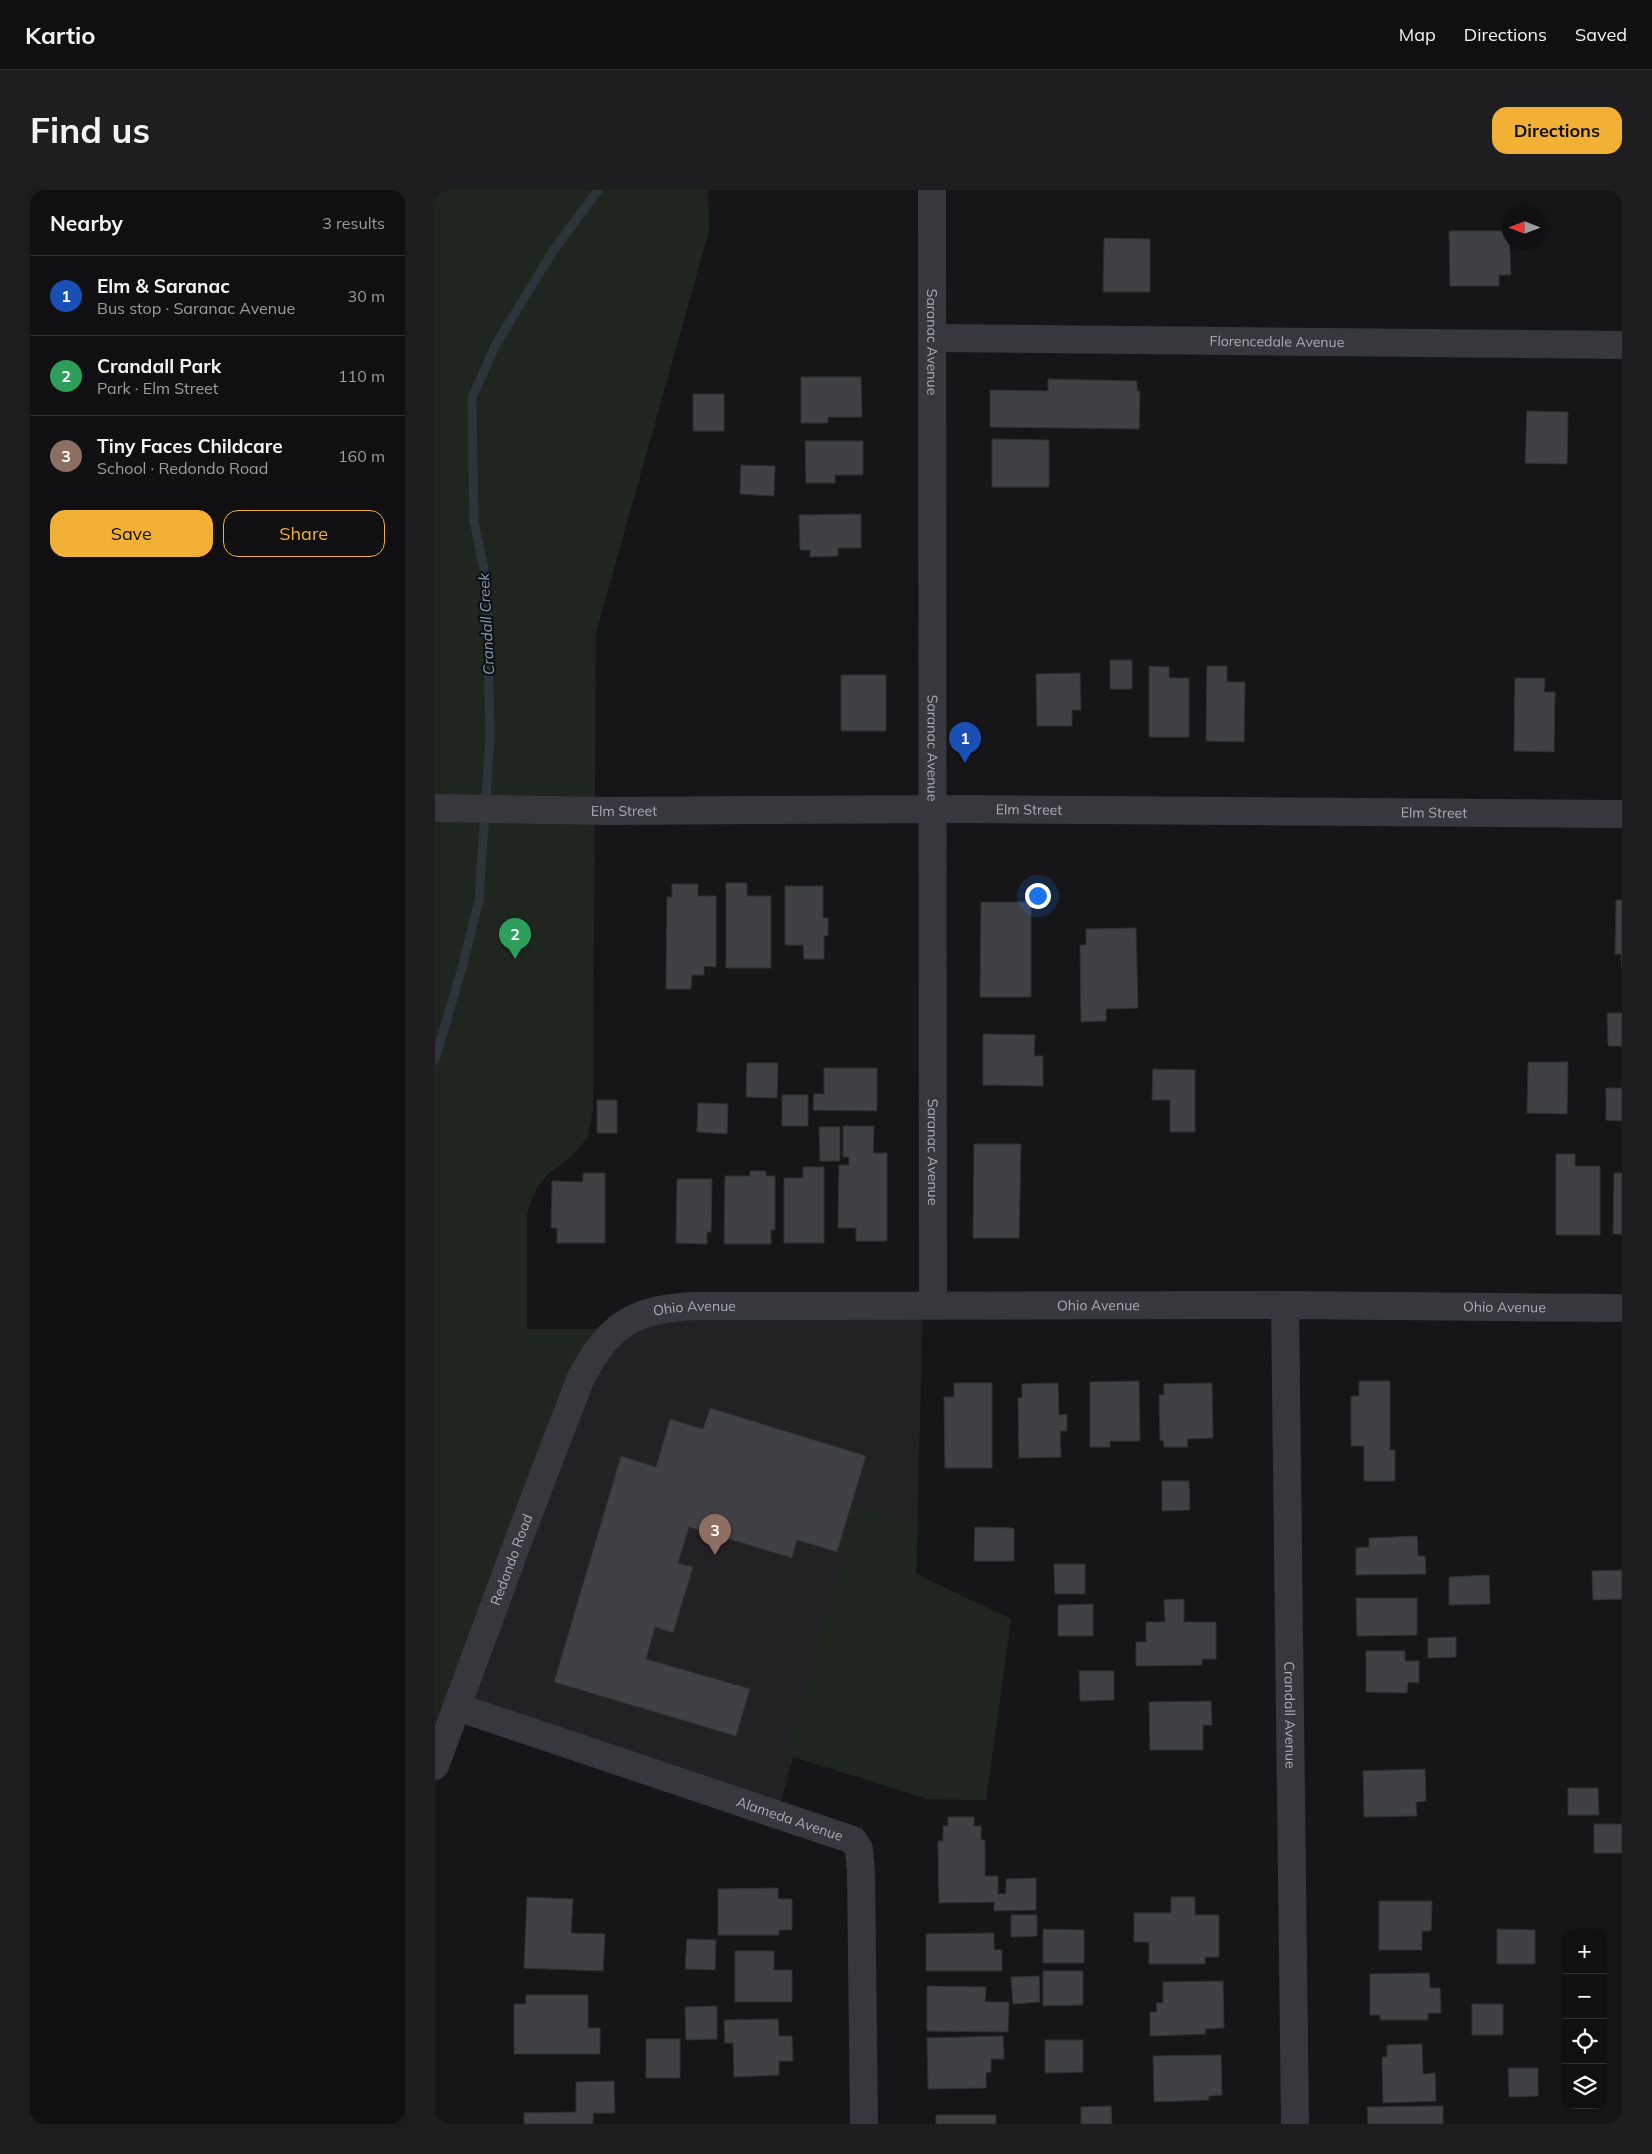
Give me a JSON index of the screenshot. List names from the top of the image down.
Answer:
{
  "streets": {
    "street": [
      "Florencedale Avenue",
      "Saranac Avenue",
      "Elm Street",
      "Ohio Avenue",
      "Redondo Road",
      "Crandall Avenue",
      "Alameda Avenue"
    ]
  },
  "crossings": [
    ["Florencedale Avenue", "Saranac Avenue"],
    ["Saranac Avenue", "Elm Street"],
    ["Saranac Avenue", "Ohio Avenue"],
    ["Ohio Avenue", "Redondo Road"],
    ["Ohio Avenue", "Crandall Avenue"],
    ["Redondo Road", "Alameda Avenue"]
  ],
  "water": ["Crandall Creek"],
  "north": "left",
  "page": {
    "header": "Kartio",
    "nav": ["Map", "Directions", "Saved"],
    "buttons": [
      "Directions",
      ["Save", "Share"]
    ],
    "title": "Find us",
    "heading": ["Nearby", "3 results"],
    "list": [
      {
        "mark": "1",
        "name": "Elm & Saranac",
        "note": "Bus stop · Saranac Avenue",
        "value": "30 m"
      },
      {
        "mark": "2",
        "name": "Crandall Park",
        "note": "Park · Elm Street",
        "value": "110 m"
      },
      {
        "mark": "3",
        "name": "Tiny Faces Childcare",
        "note": "School · Redondo Road",
        "value": "160 m"
      }
    ],
    "pins": ["1", "2", "3"],
    "map_buttons": ["+", "−"]
  }
}
